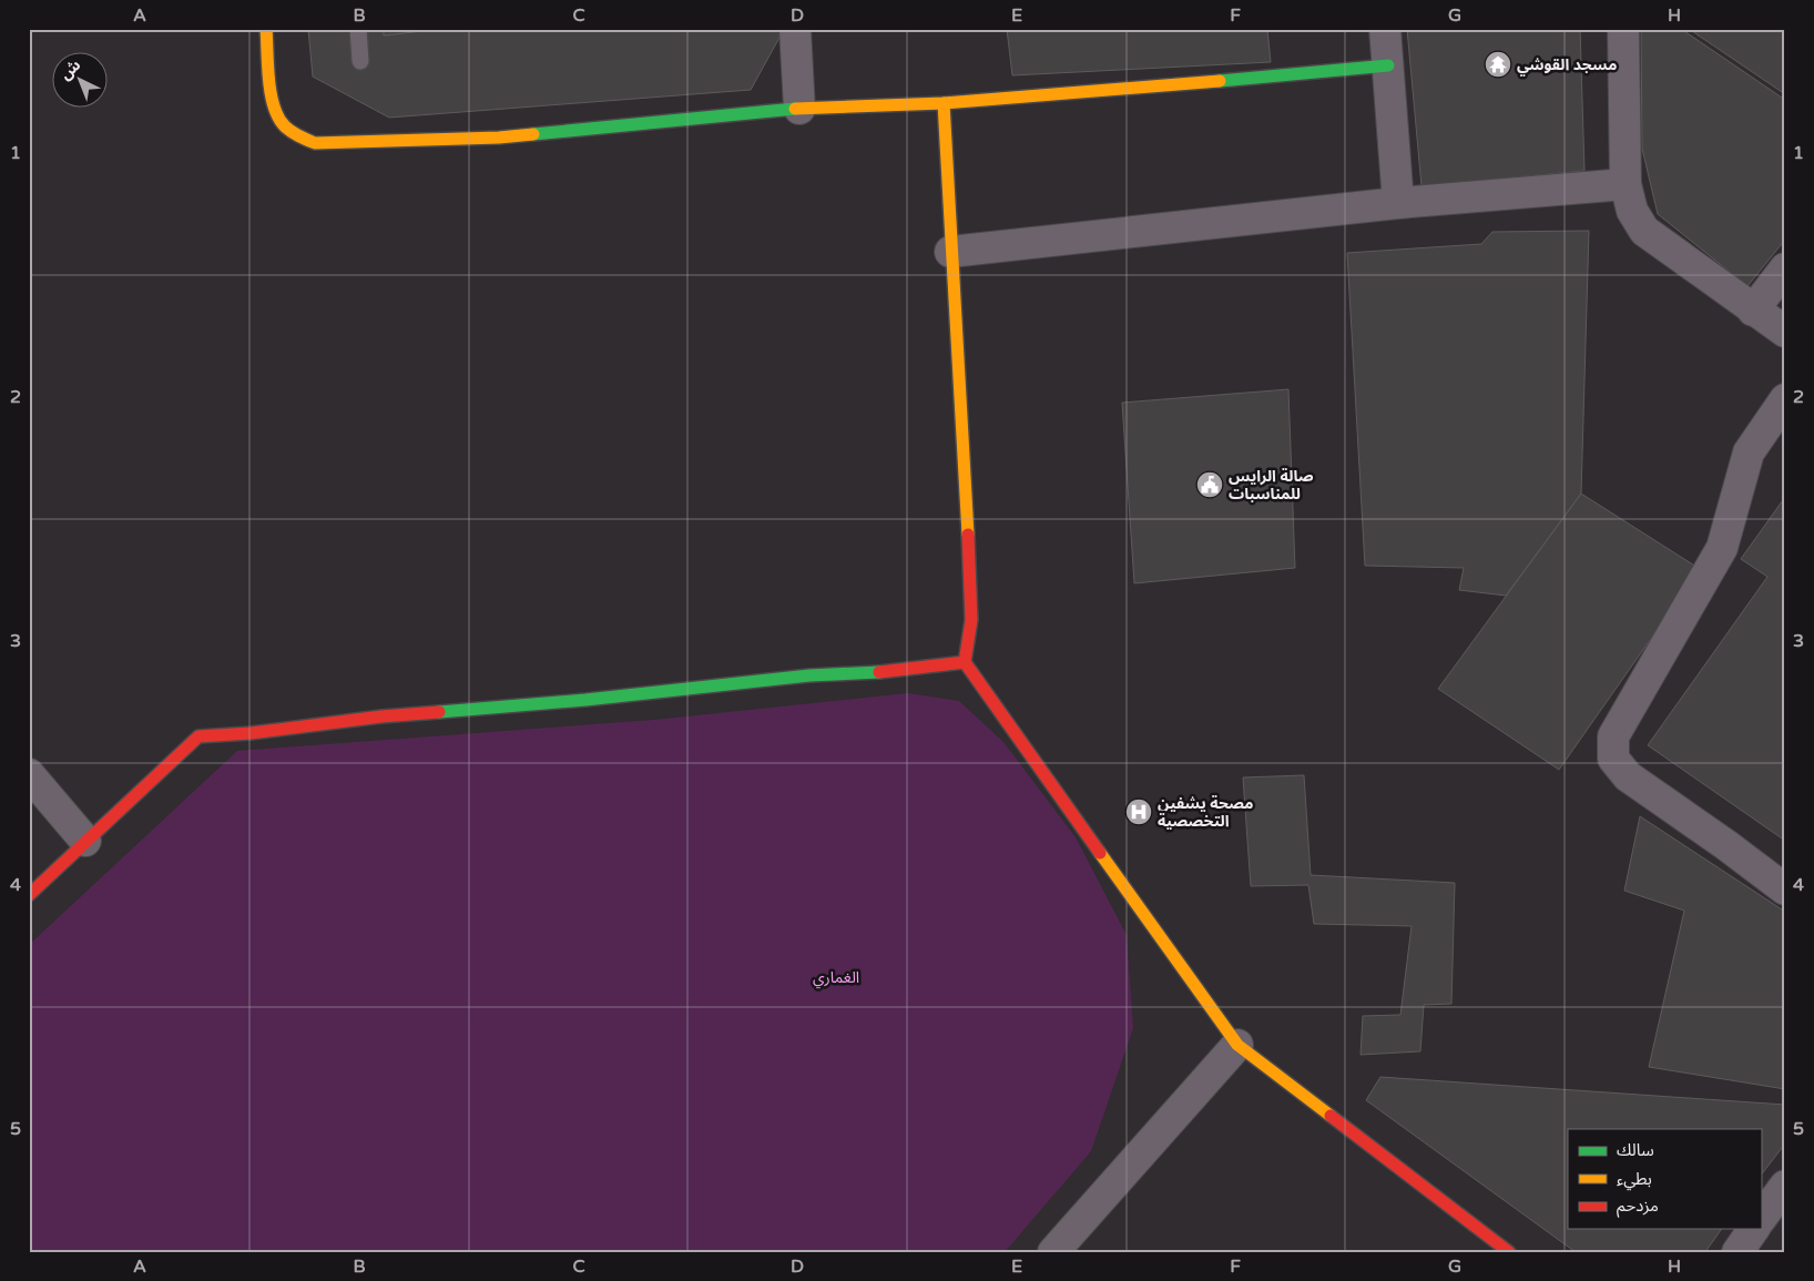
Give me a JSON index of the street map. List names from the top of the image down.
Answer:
{
  "parks": ["الغماري"],
  "places": {
    "temple": ["مسجد القوشي"],
    "public building": ["صالة الرايس للمناسبات"],
    "hospital": ["مصحة يشفين التخصصية"]
  },
  "legend": ["سالك", "بطيء", "مزدحم"],
  "north": "top left",
  "grid": {
    "columns": [
      "A",
      "B",
      "C",
      "D",
      "E",
      "F",
      "G",
      "H"
    ],
    "rows": [
      "1",
      "2",
      "3",
      "4",
      "5"
    ]
  }
}
